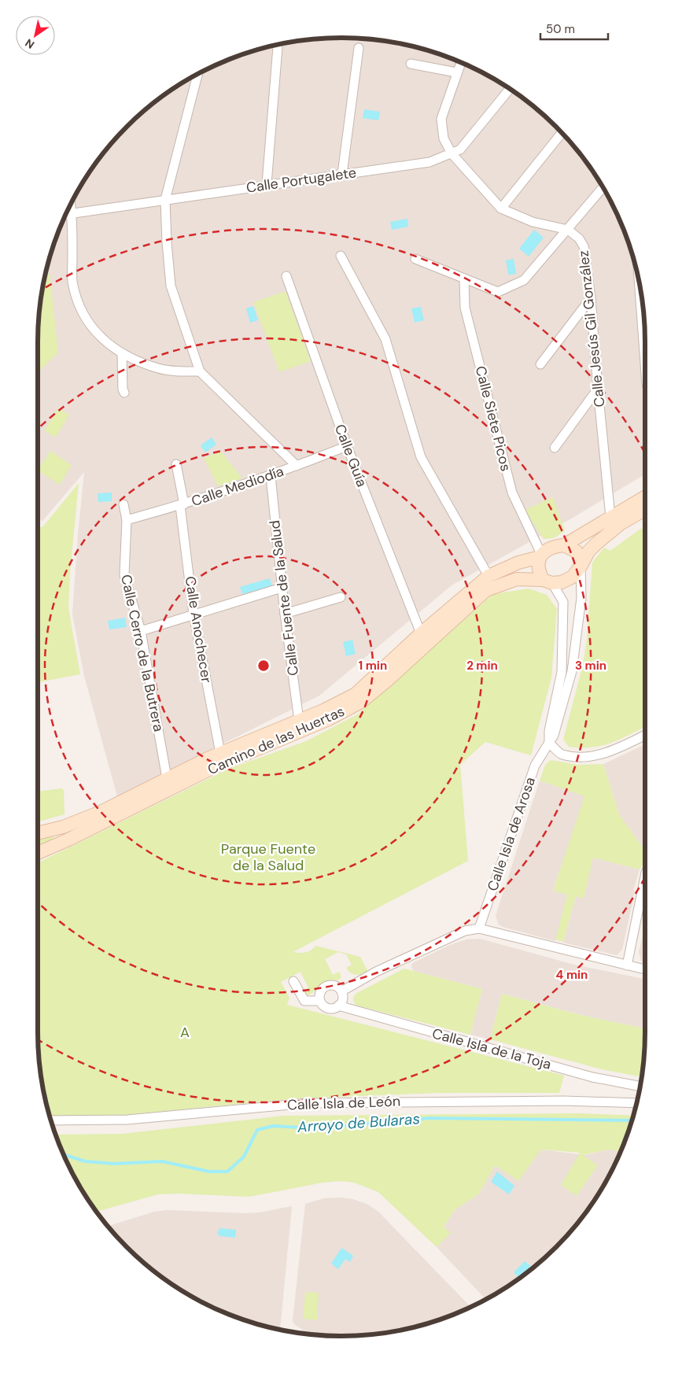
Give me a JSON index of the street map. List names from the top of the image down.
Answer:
{
  "streets": {
    "main road": ["Camino de las Huertas"],
    "street": [
      "Calle Portugalete",
      "Calle Jesús Gil González",
      "Calle Siete Picos",
      "Calle Guía",
      "Calle Mediodía",
      "Calle Fuente de la Salud",
      "Calle Anochecer",
      "Calle Cerro de la Butrera",
      "Calle Isla de Arosa",
      "Calle Isla de la Toja",
      "Calle Isla de León"
    ]
  },
  "crossings": [
    ["Calle Siete Picos", "Camino de las Huertas"],
    ["Calle Siete Picos", "Calle Isla de Arosa"],
    ["Calle Guía", "Calle Mediodía"],
    ["Calle Guía", "Camino de las Huertas"],
    ["Calle Mediodía", "Calle Fuente de la Salud"],
    ["Calle Mediodía", "Calle Anochecer"],
    ["Calle Mediodía", "Calle Cerro de la Butrera"],
    ["Calle Fuente de la Salud", "Camino de las Huertas"],
    ["Calle Anochecer", "Camino de las Huertas"],
    ["Calle Cerro de la Butrera", "Camino de las Huertas"],
    ["Camino de las Huertas", "Calle Isla de Arosa"]
  ],
  "water": ["Arroyo de Bularas"],
  "parks": ["Parque Fuente de la Salud", "A"],
  "scale_bar": "50 m",
  "north": "bottom left",
  "rings": [
    "1 min",
    "2 min",
    "3 min",
    "4 min"
  ]
}
